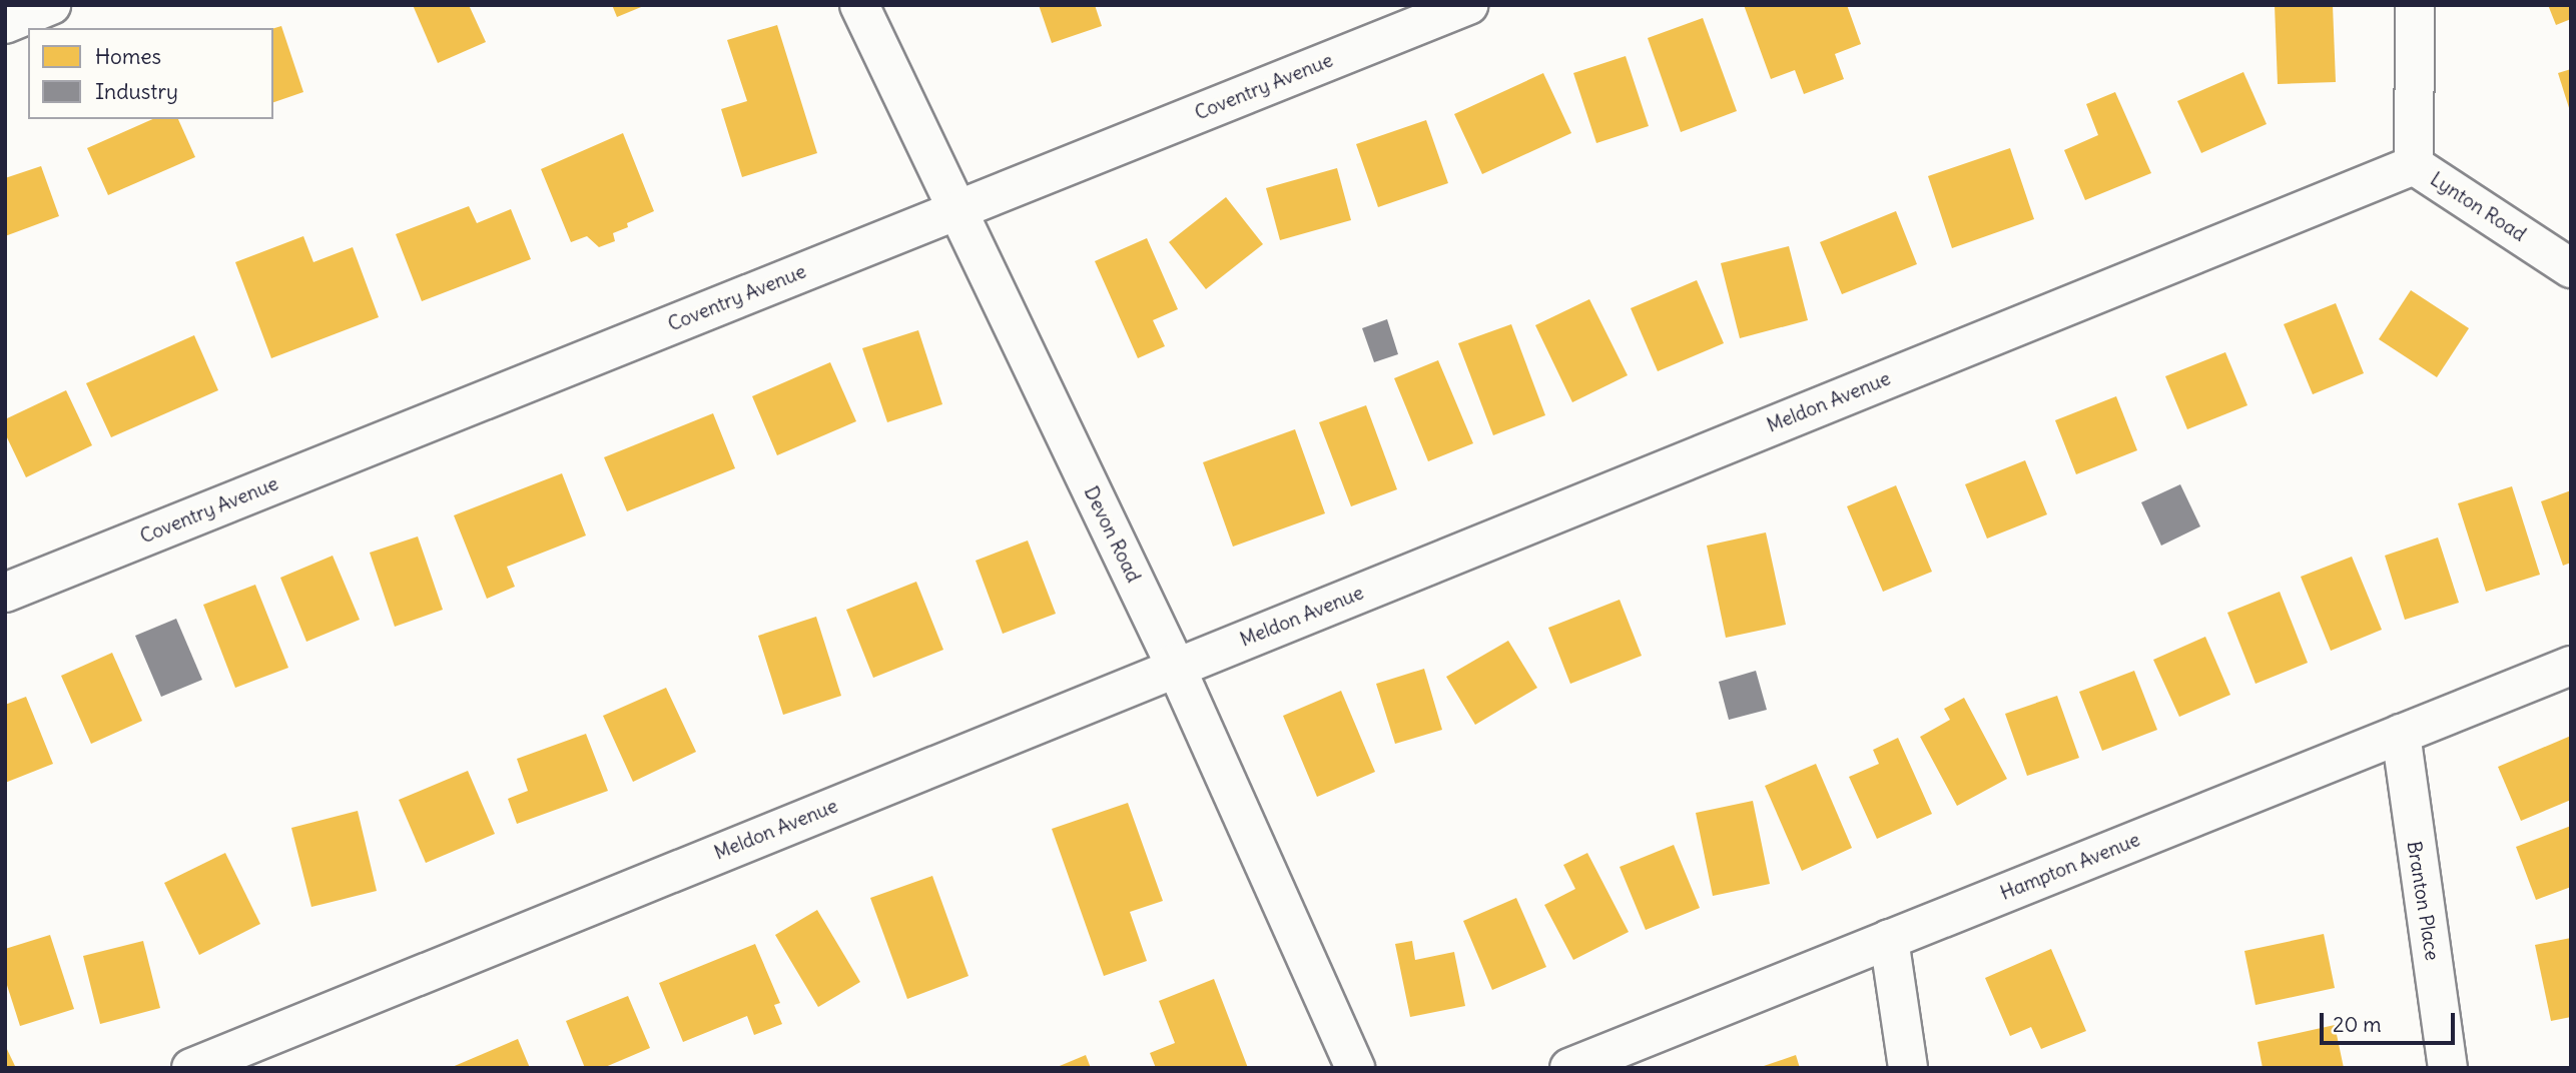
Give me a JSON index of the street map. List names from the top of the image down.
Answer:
{
  "streets": {
    "street": [
      "Coventry Avenue",
      "Lynton Road",
      "Meldon Avenue",
      "Devon Road",
      "Hampton Avenue",
      "Branton Place"
    ]
  },
  "crossings": [
    ["Coventry Avenue", "Devon Road"],
    ["Lynton Road", "Meldon Avenue"],
    ["Meldon Avenue", "Devon Road"],
    ["Hampton Avenue", "Branton Place"]
  ],
  "legend": ["Homes", "Industry"],
  "scale_bar": "20 m"
}
